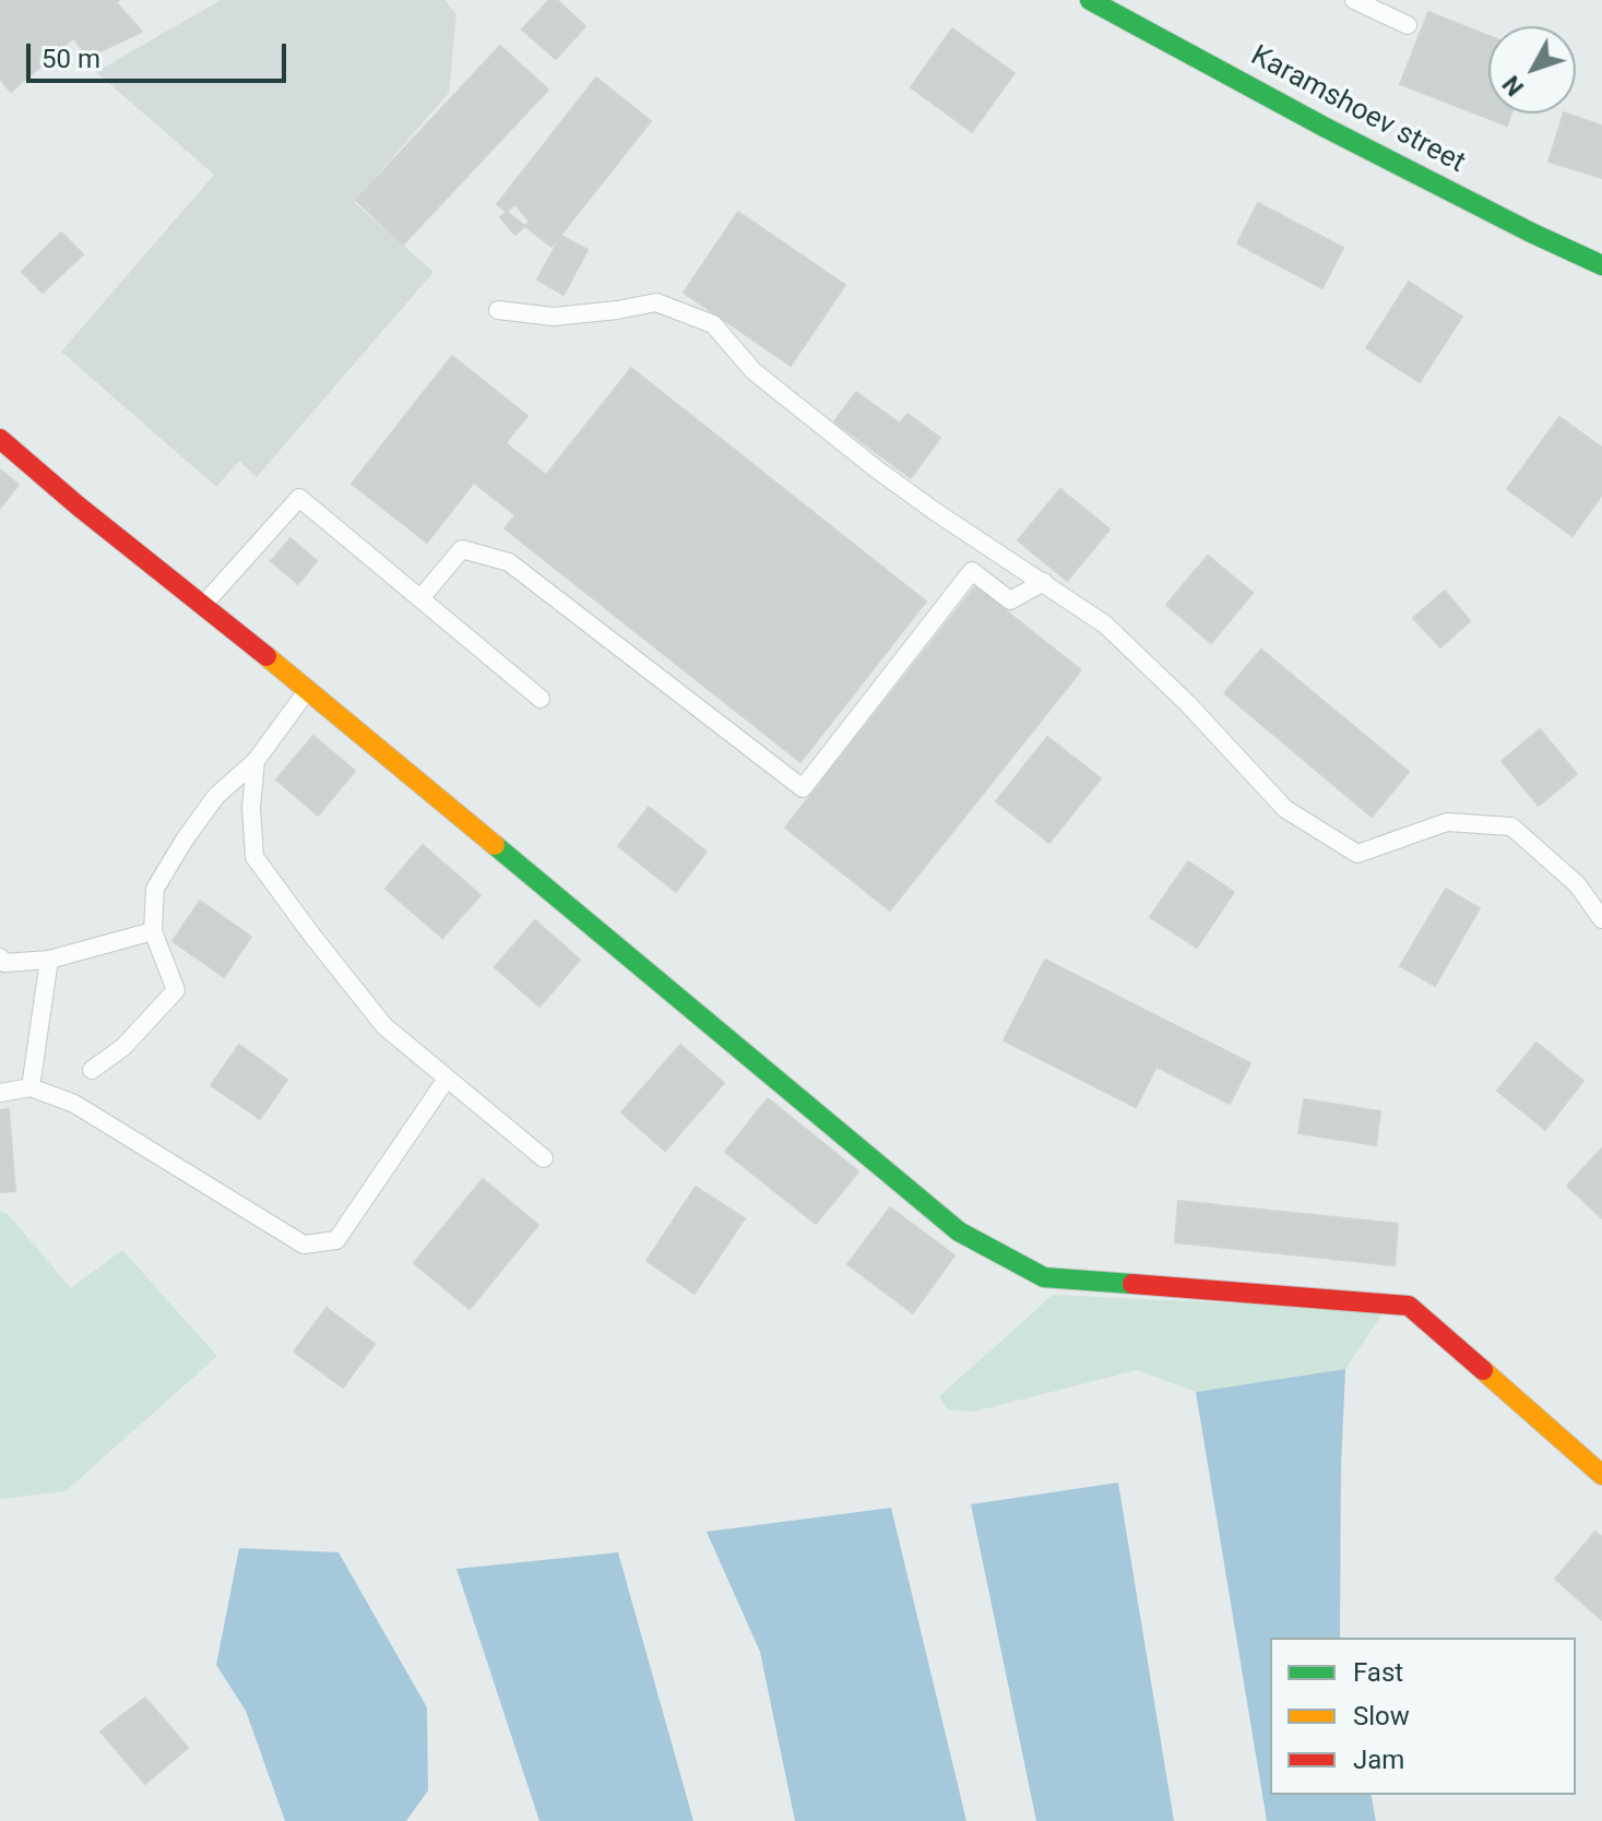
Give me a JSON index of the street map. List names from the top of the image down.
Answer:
{
  "streets": {
    "street": ["Karamshoev street"]
  },
  "legend": ["Fast", "Slow", "Jam"],
  "scale_bar": "50 m",
  "north": "bottom left"
}
